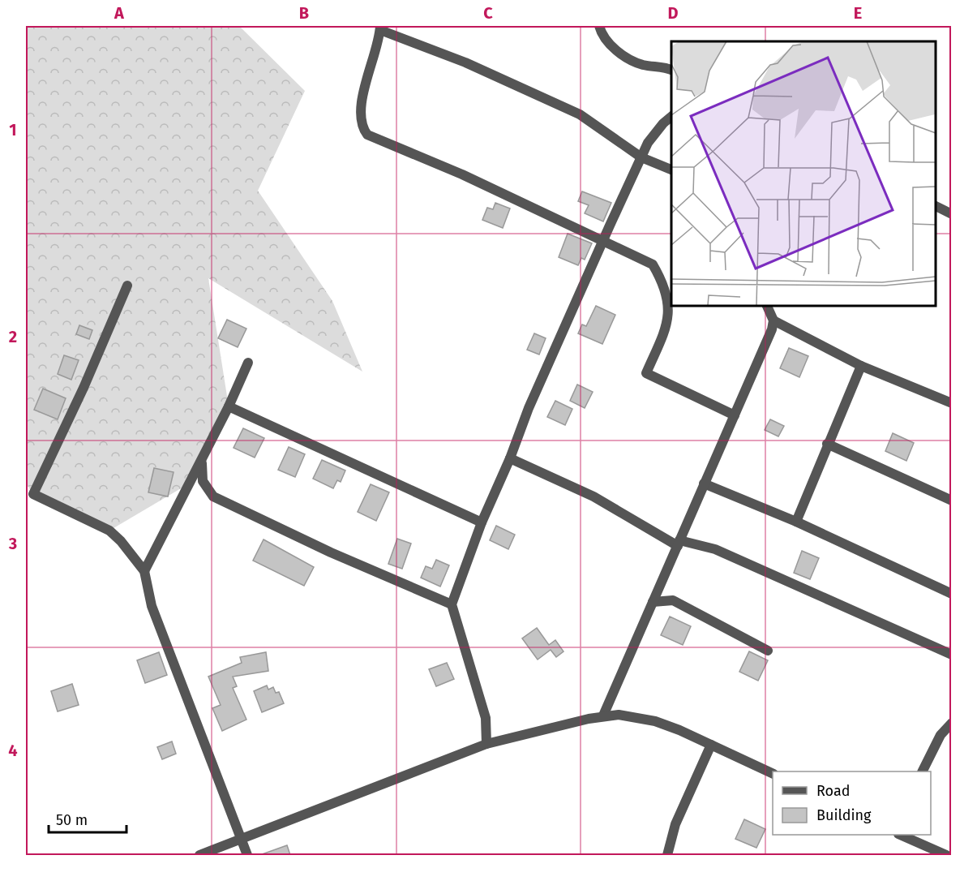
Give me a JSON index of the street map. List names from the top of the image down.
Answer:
{
  "legend": ["Road", "Building"],
  "scale_bar": "50 m",
  "grid": {
    "columns": [
      "A",
      "B",
      "C",
      "D",
      "E"
    ],
    "rows": [
      "1",
      "2",
      "3",
      "4"
    ]
  }
}
